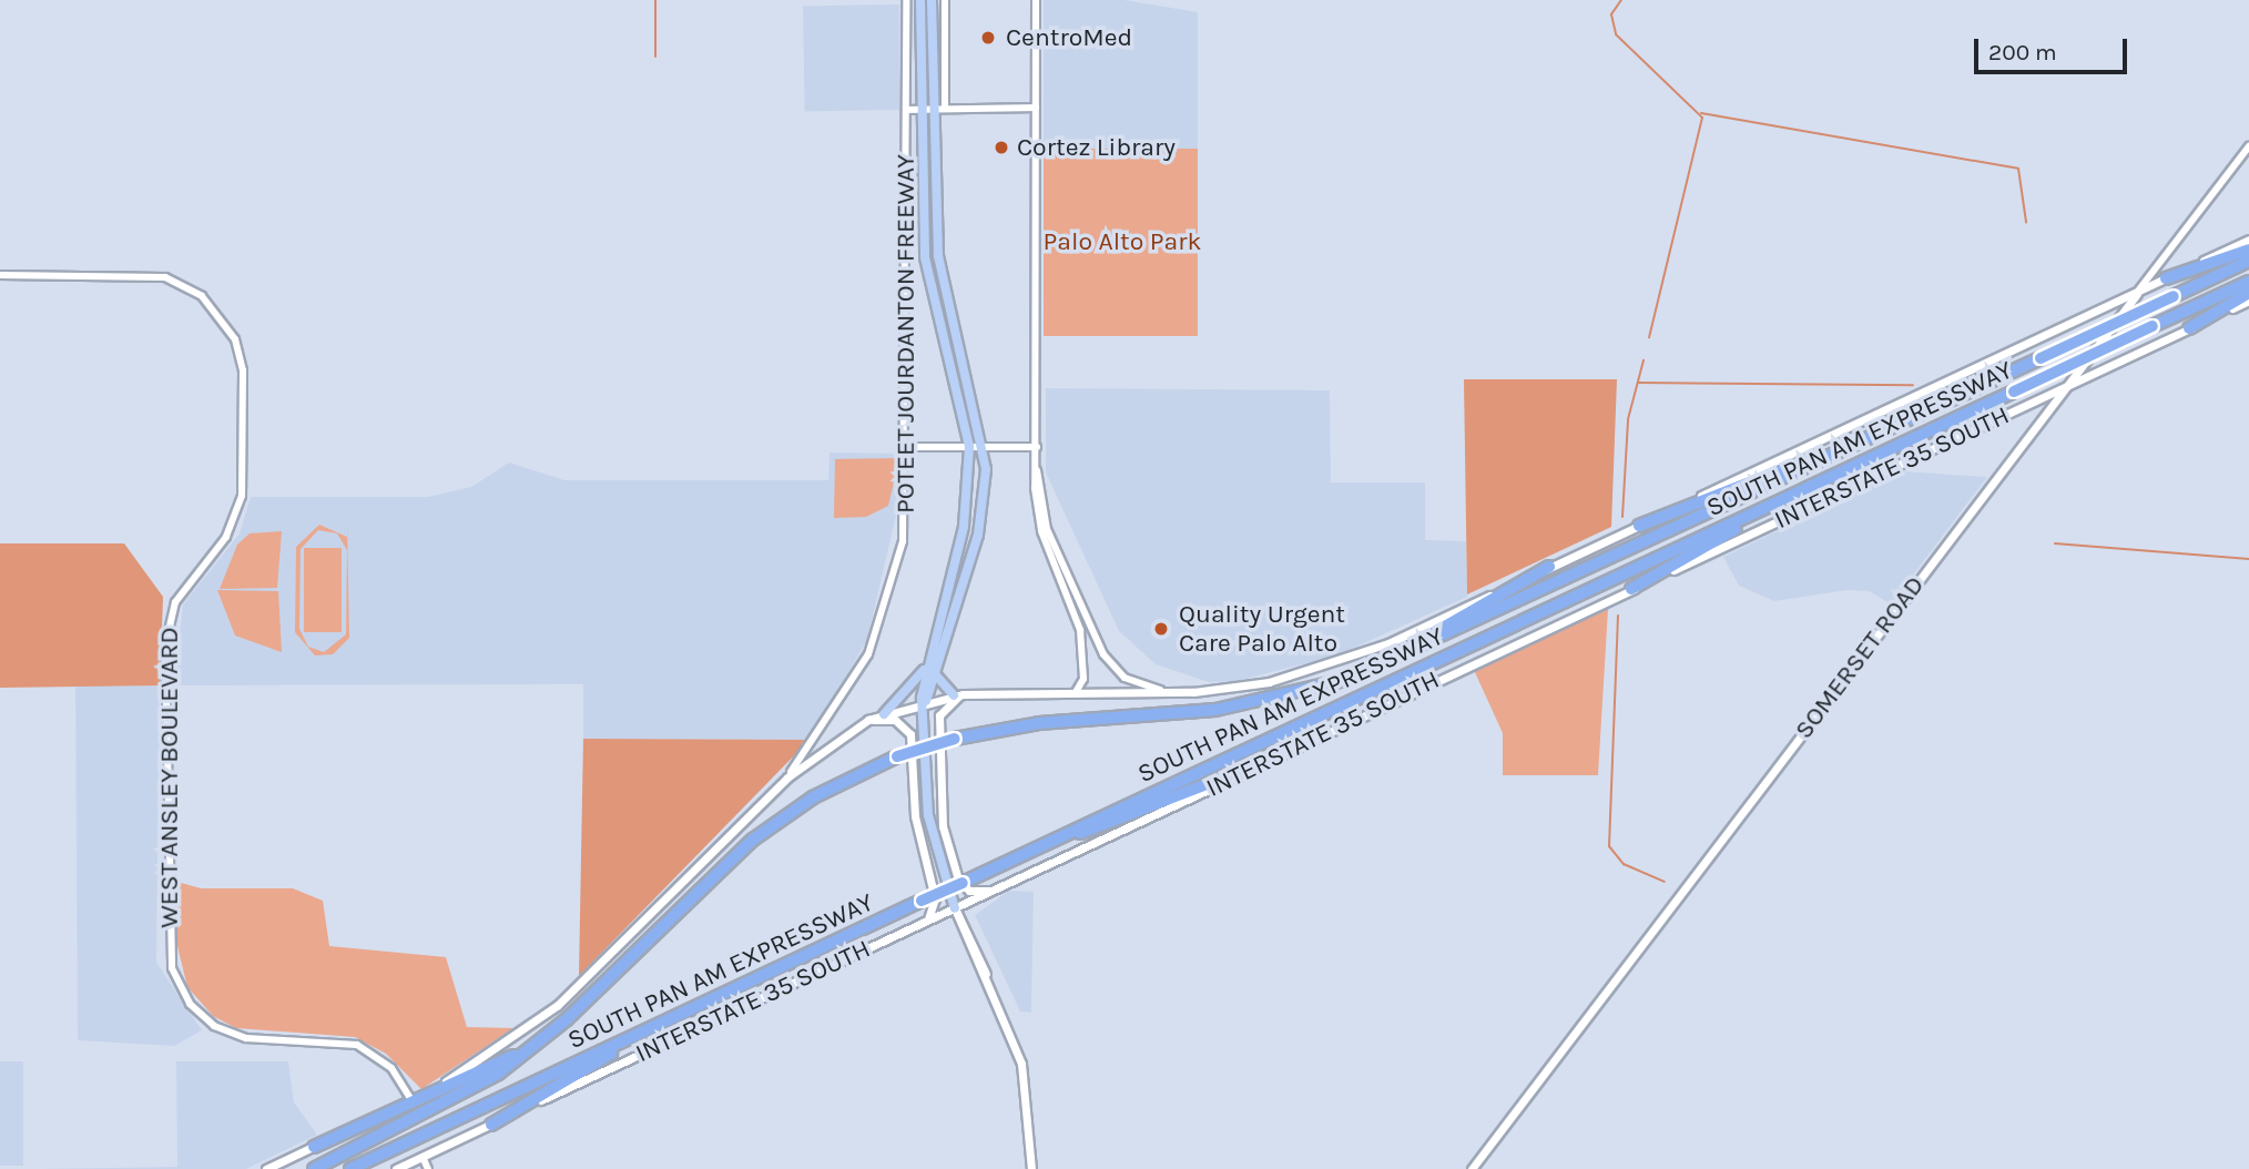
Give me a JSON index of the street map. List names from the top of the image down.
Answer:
{
  "streets": {
    "highway": ["SOUTH PAN AM EXPRESSWAY"],
    "main road": ["POTEET JOURDANTON FREEWAY", "INTERSTATE 35 SOUTH", "SOMERSET ROAD"],
    "street": ["WEST ANSLEY BOULEVARD"]
  },
  "crossings": [
    ["POTEET JOURDANTON FREEWAY", "INTERSTATE 35 SOUTH"],
    ["INTERSTATE 35 SOUTH", "SOMERSET ROAD"]
  ],
  "parks": ["Palo Alto Park"],
  "places": ["CentroMed", "Cortez Library", "Quality Urgent Care Palo Alto"],
  "scale_bar": "200 m"
}
